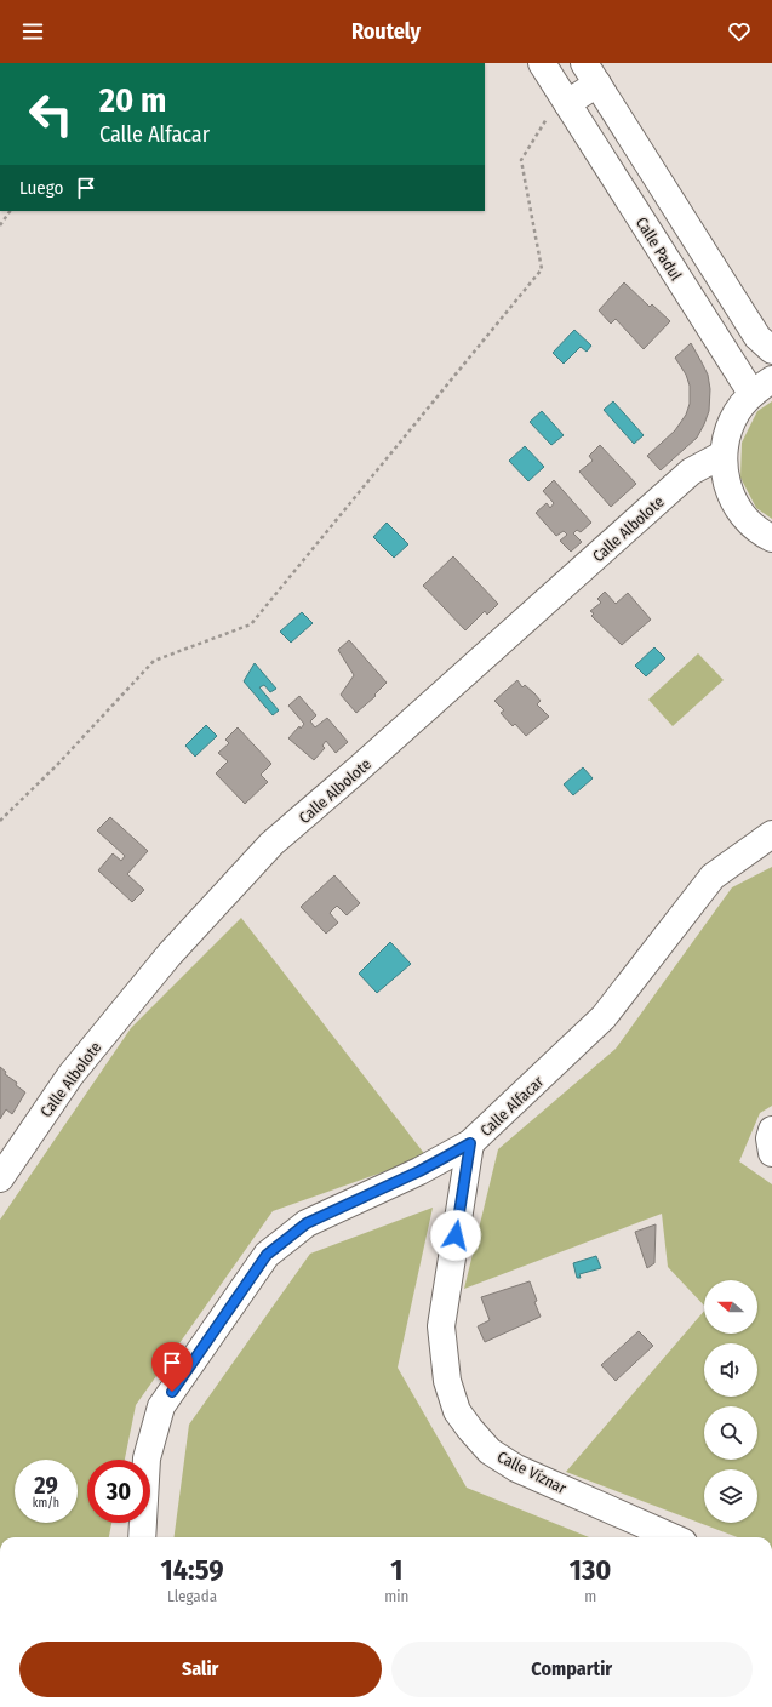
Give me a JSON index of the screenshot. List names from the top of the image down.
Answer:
{
  "streets": {
    "street": [
      "Calle Padul",
      "Calle Albolote",
      "Calle Alfacar",
      "Calle Víznar"
    ]
  },
  "crossings": [
    ["Calle Alfacar", "Calle Víznar"]
  ],
  "north": "left",
  "page": {
    "header": "Routely",
    "turn": ["20 m", "Calle Alfacar"],
    "then": "Luego",
    "speed": "29 km/h",
    "limit": "30",
    "eta": [
      "14:59",
      "Llegada",
      "1",
      "min",
      "130",
      "m"
    ],
    "buttons": ["Salir", "Compartir"]
  }
}
